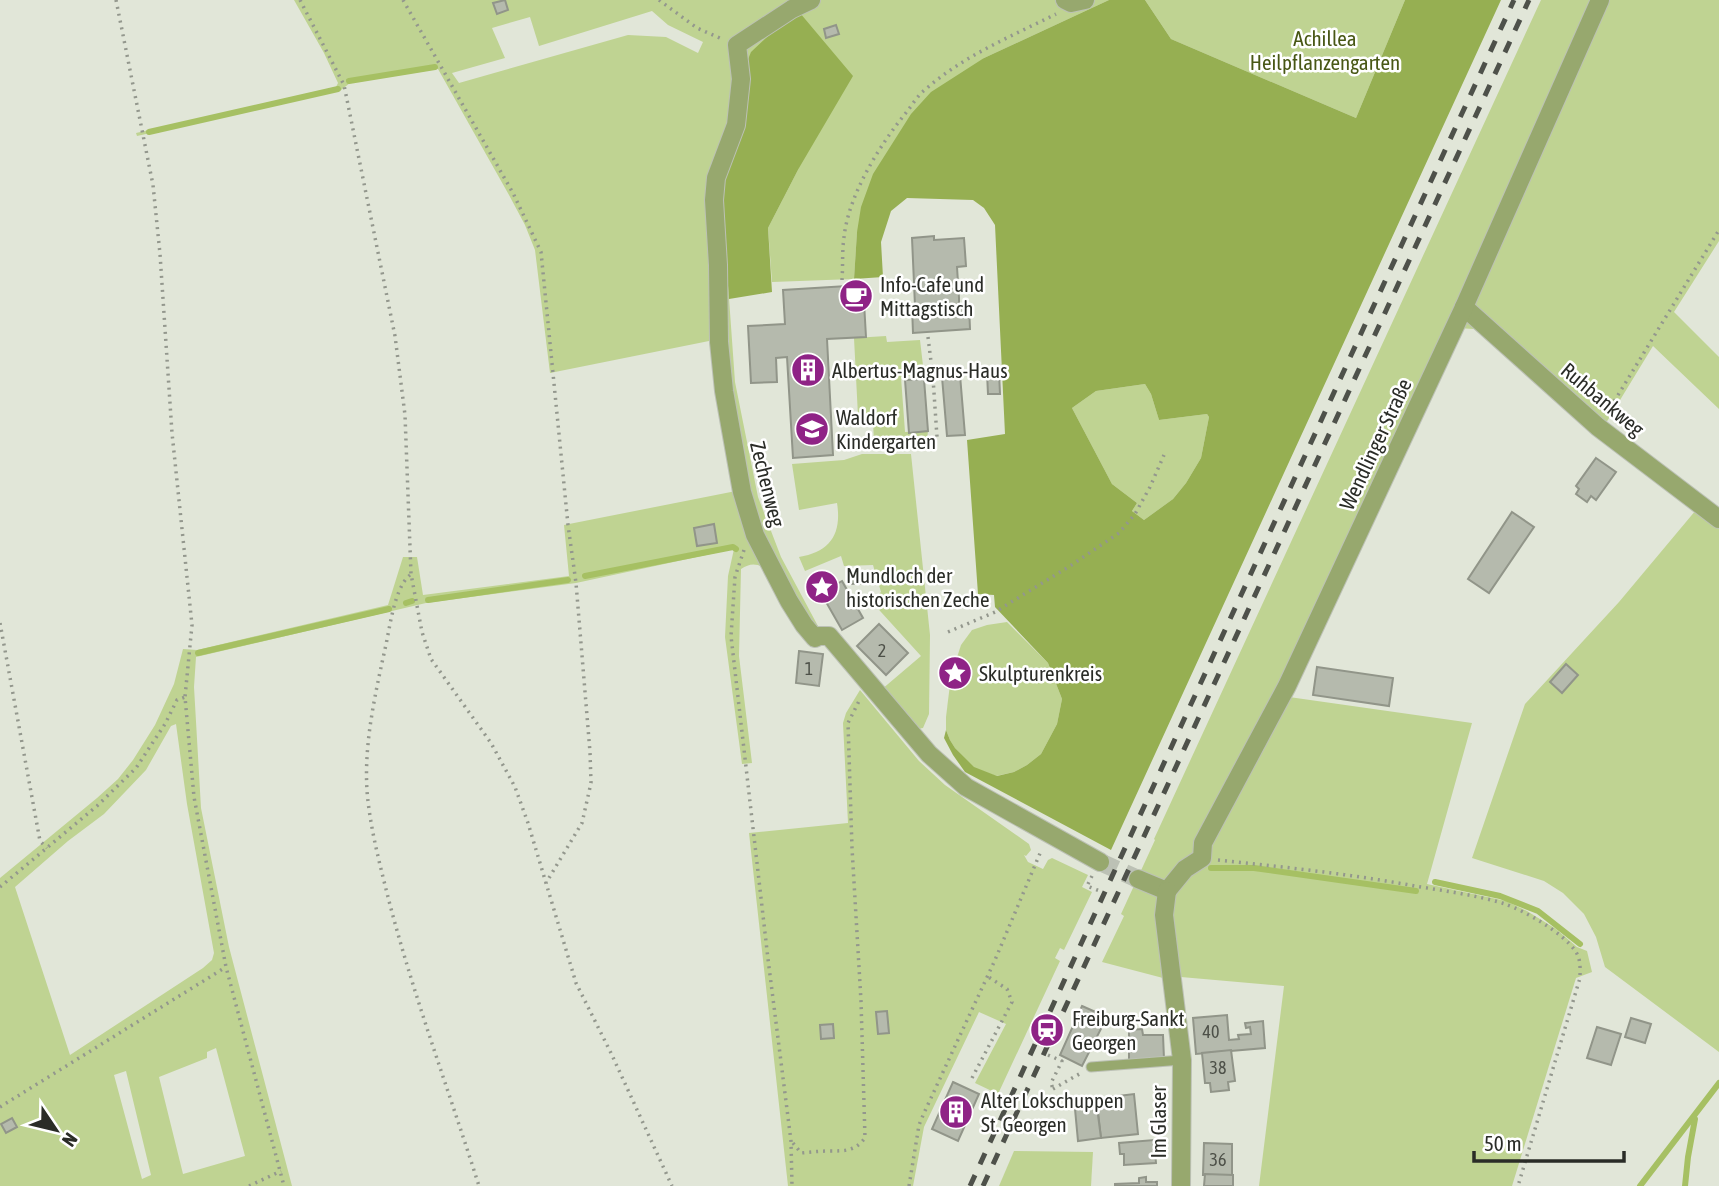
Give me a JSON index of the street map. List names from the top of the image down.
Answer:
{
  "streets": {
    "street": [
      "Ruhbankweg",
      "Wendlinger Straße",
      "Zechenweg",
      "Im Glaser"
    ]
  },
  "crossings": [
    ["Ruhbankweg", "Wendlinger Straße"]
  ],
  "parks": ["Achillea Heilpflanzengarten"],
  "places": {
    "cafe": ["Info-Cafe und Mittagstisch"],
    "building": ["Albertus-Magnus-Haus", "Alter Lokschuppen St. Georgen"],
    "school or university": ["Waldorf Kindergarten"],
    "place": ["Mundloch der historischen Zeche", "Skulpturenkreis"],
    "station": ["Freiburg-Sankt Georgen"]
  },
  "house_numbers": [
    "2",
    "1",
    "40",
    "38",
    "36"
  ],
  "scale_bar": "50 m",
  "north": "bottom right"
}
